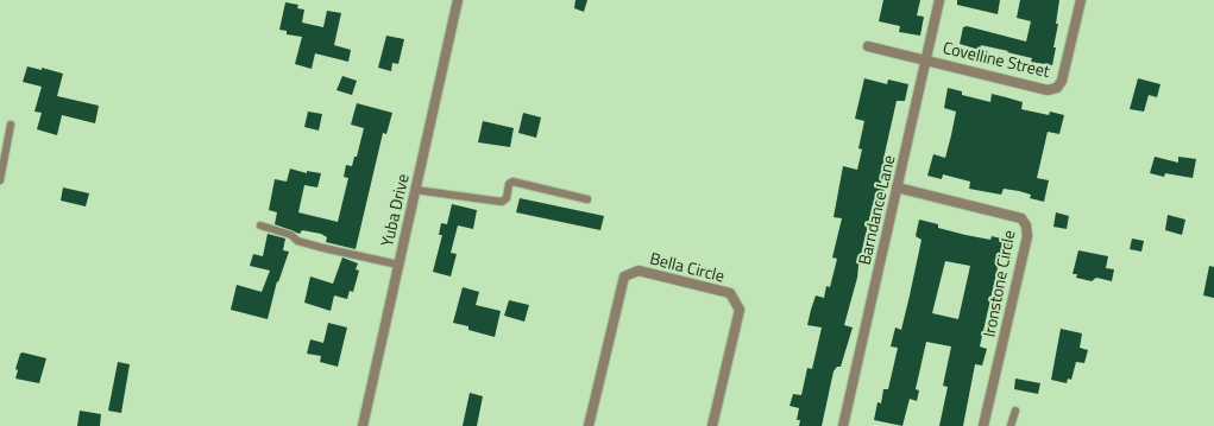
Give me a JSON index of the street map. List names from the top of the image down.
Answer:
{
  "streets": {
    "street": [
      "Covelline Street",
      "Yuba Drive",
      "Barndance Lane",
      "Bella Circle",
      "Ironstone Circle"
    ]
  },
  "crossings": [
    ["Covelline Street", "Barndance Lane"],
    ["Barndance Lane", "Ironstone Circle"]
  ]
}
